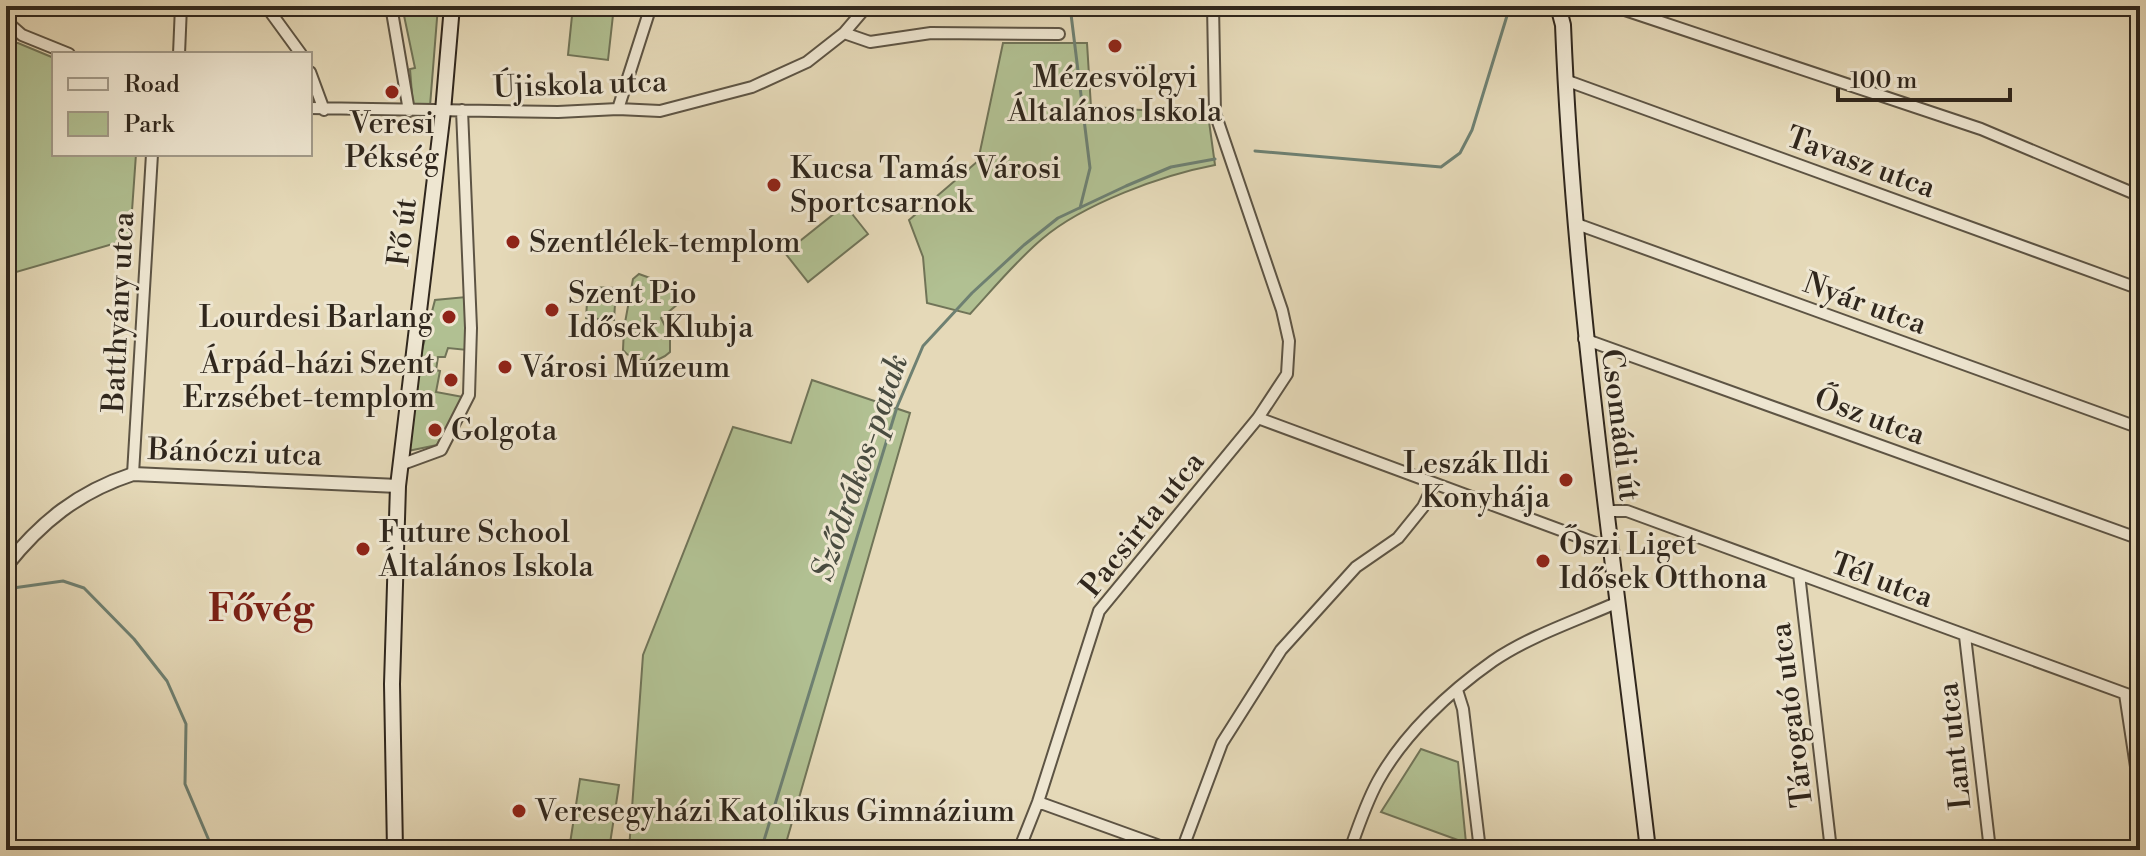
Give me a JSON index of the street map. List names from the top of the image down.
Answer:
{
  "streets": {
    "main road": ["Fő út", "Csomádi út"],
    "street": [
      "Újiskola utca",
      "Tavasz utca",
      "Nyár utca",
      "Batthyány utca",
      "Ősz utca",
      "Bánóczi utca",
      "Pacsirta utca",
      "Tél utca",
      "Tárogató utca",
      "Lant utca"
    ]
  },
  "crossings": [
    ["Újiskola utca", "Fő út"],
    ["Tavasz utca", "Csomádi út"],
    ["Fő út", "Bánóczi utca"],
    ["Nyár utca", "Csomádi út"],
    ["Batthyány utca", "Bánóczi utca"],
    ["Ősz utca", "Csomádi út"],
    ["Csomádi út", "Tél utca"],
    ["Tél utca", "Tárogató utca"],
    ["Tél utca", "Lant utca"]
  ],
  "districts": ["Fővég"],
  "water": ["Sződrákos-patak"],
  "places": [
    "Mézesvölgyi Általános Iskola",
    "Veresi Pékség",
    "Kucsa Tamás Városi Sportcsarnok",
    "Szentlélek-templom",
    "Szent Pio Idősek Klubja",
    "Lourdesi Barlang",
    "Városi Múzeum",
    "Árpád-házi Szent Erzsébet-templom",
    "Golgota",
    "Leszák Ildi Konyhája",
    "Future School Általános Iskola",
    "Őszi Liget Idősek Otthona",
    "Veresegyházi Katolikus Gimnázium"
  ],
  "legend": ["Road", "Park"],
  "scale_bar": "100 m"
}
